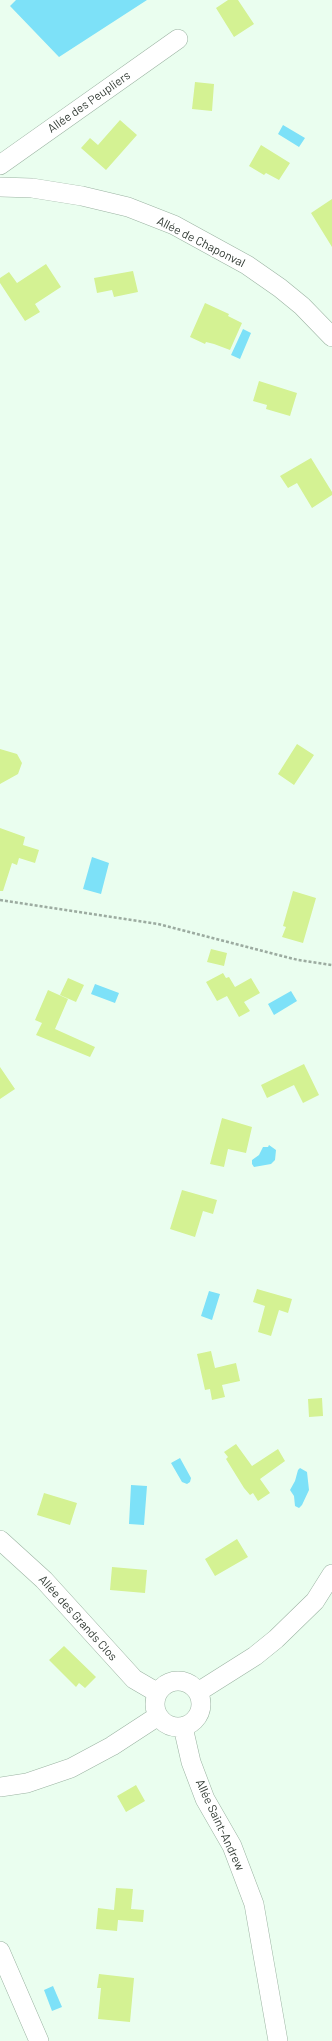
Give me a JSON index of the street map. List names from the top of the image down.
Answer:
{
  "streets": {
    "street": [
      "Allée des Peupliers",
      "Allée de Chaponval",
      "Allée des Grands Clos",
      "Allée Saint-Andrew"
    ]
  },
  "crossings": [
    ["Allée des Grands Clos", "Allée Saint-Andrew"]
  ]
}
